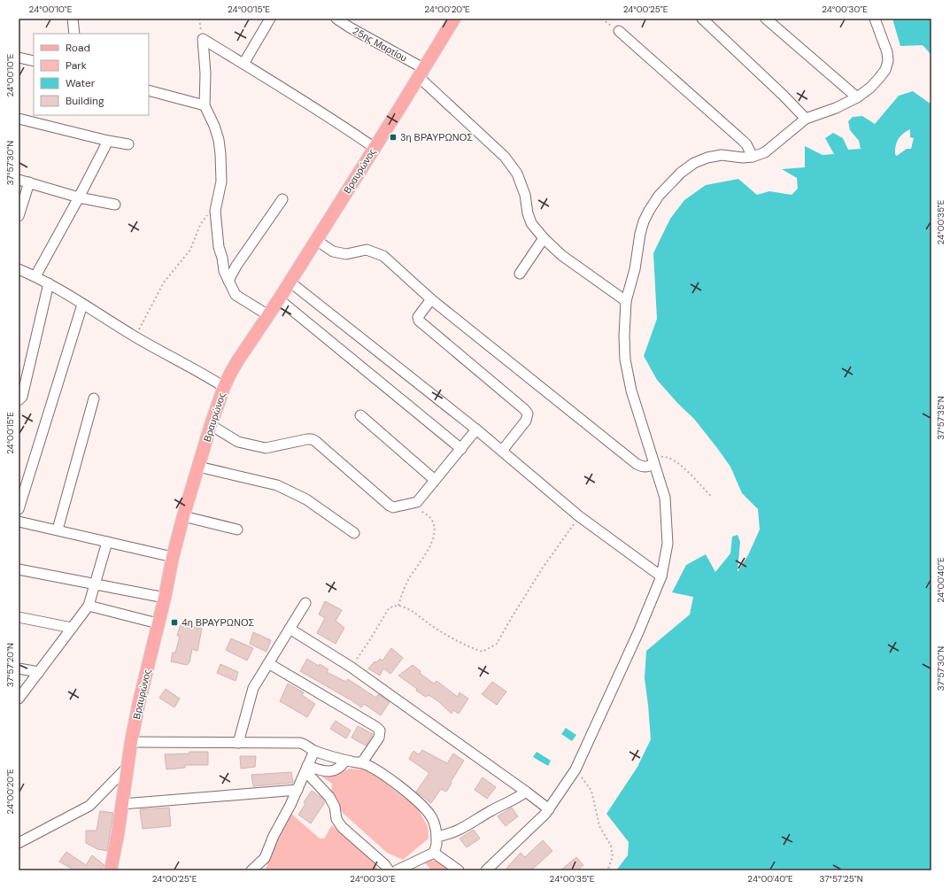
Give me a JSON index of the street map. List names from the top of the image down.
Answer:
{
  "streets": {
    "main road": ["Βραυρώνος"],
    "street": ["25ης Μαρτίου"]
  },
  "crossings": [
    ["25ης Μαρτίου", "Βραυρώνος"]
  ],
  "places": {
    "transit": ["3η ΒΡΑΥΡΩΝΟΣ", "4η ΒΡΑΥΡΩΝΟΣ"]
  },
  "legend": [
    "Road",
    "Park",
    "Water",
    "Building"
  ],
  "coordinates": [
    "24°00'10\"E",
    "24°00'15\"E",
    "24°00'20\"E",
    "24°00'25\"E",
    "24°00'30\"E",
    "37°57'30\"N",
    "24°00'35\"E",
    "37°57'35\"N",
    "24°00'40\"E",
    "37°57'20\"N",
    "37°57'25\"N"
  ]
}
